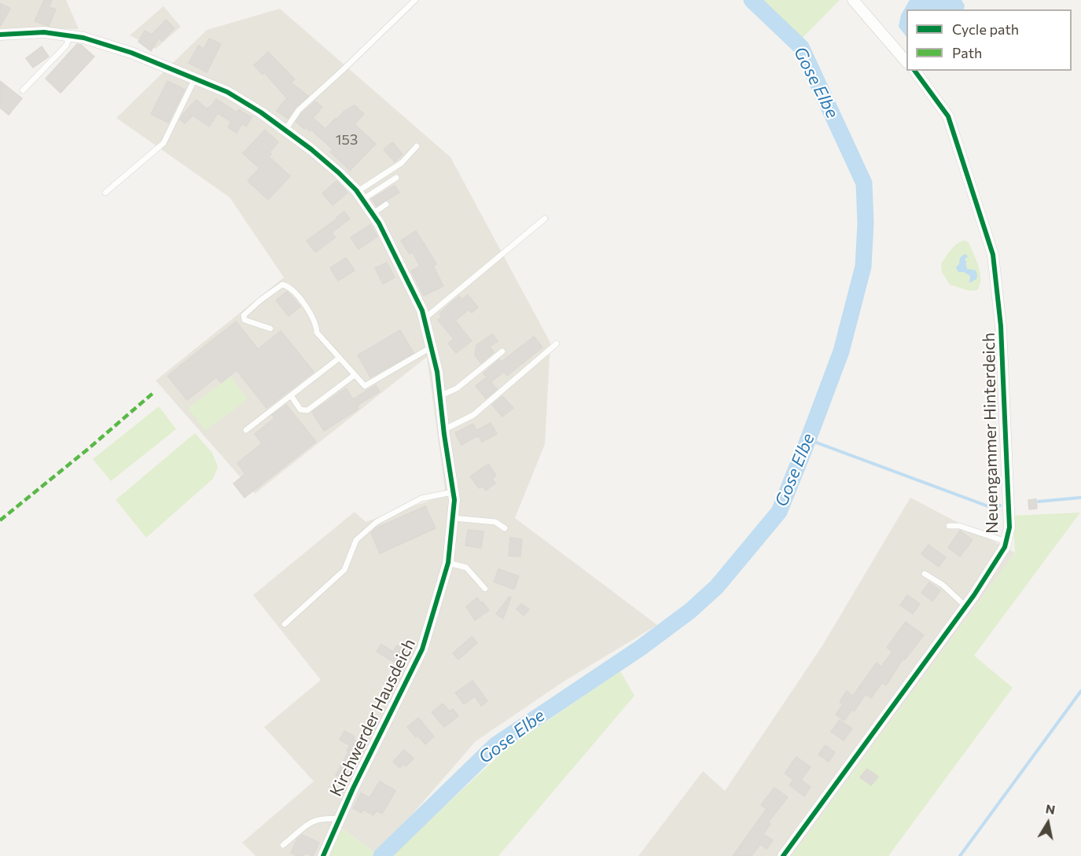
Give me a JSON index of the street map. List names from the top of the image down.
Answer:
{
  "streets": {
    "street": ["Neuengammer Hinterdeich", "Kirchwerder Hausdeich"]
  },
  "water": ["Gose Elbe"],
  "house_numbers": ["153"],
  "legend": ["Cycle path", "Path"],
  "north": "top"
}
